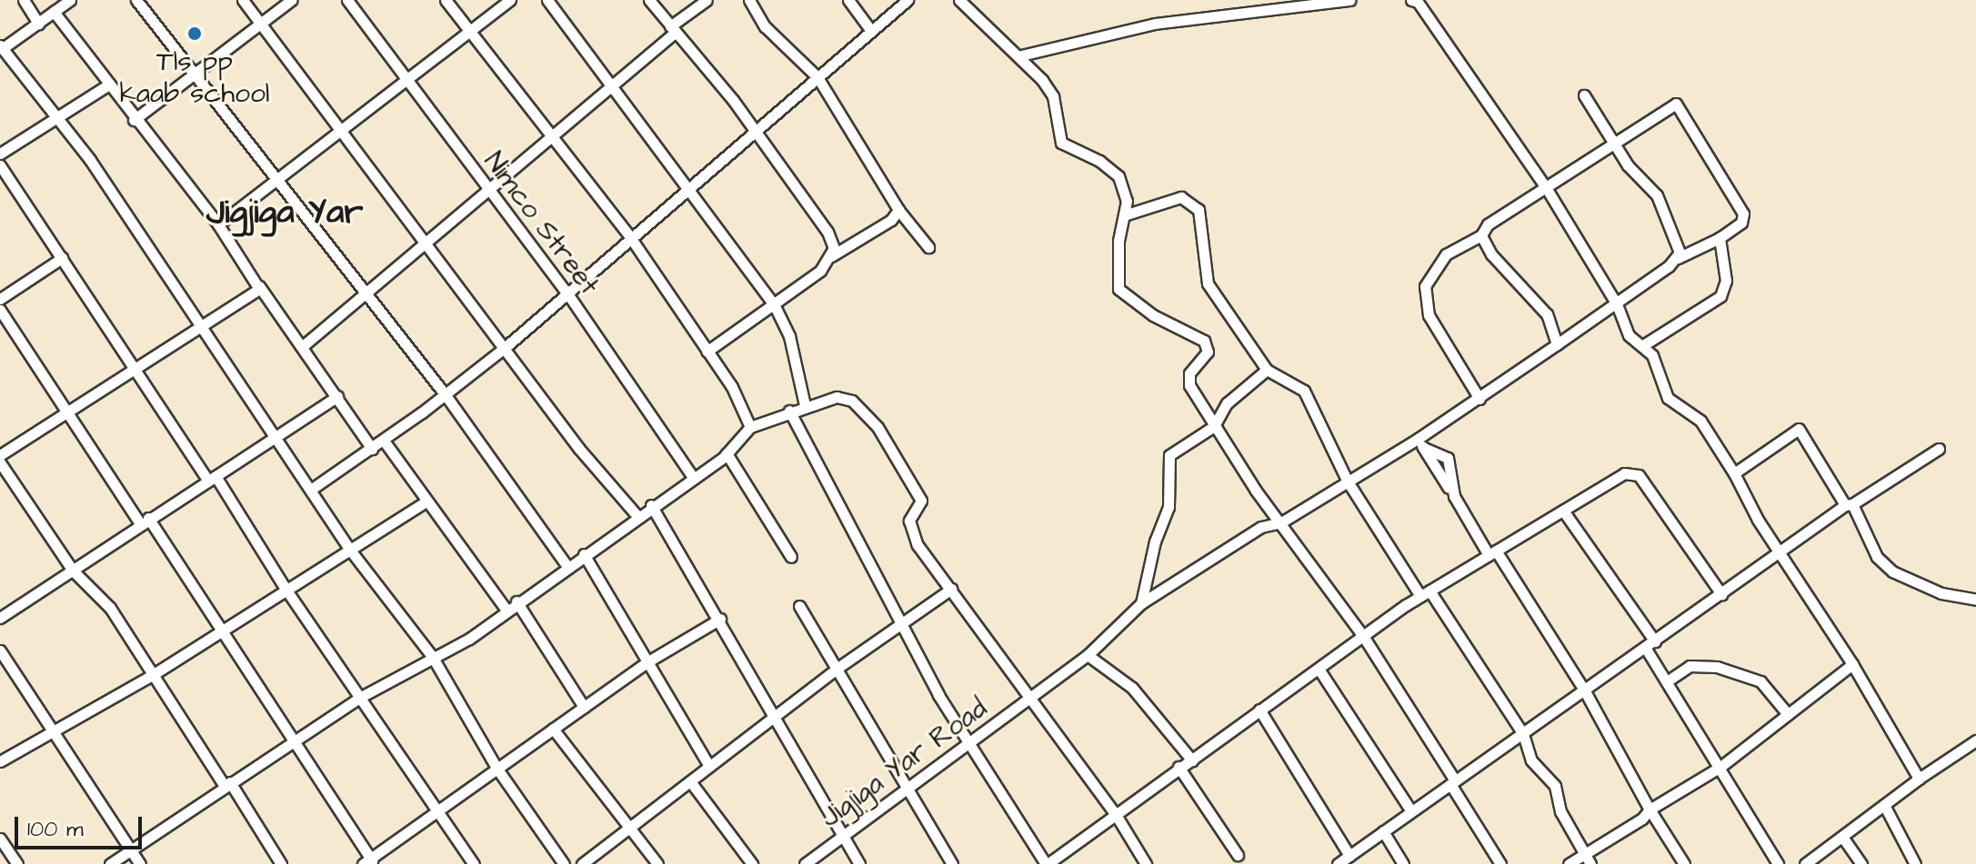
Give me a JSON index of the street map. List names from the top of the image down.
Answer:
{
  "streets": {
    "street": ["Nimco Street", "Jigjiga Yar Road"]
  },
  "districts": ["Jigjiga Yar"],
  "places": ["Tls pp kaab school"],
  "scale_bar": "100 m"
}
